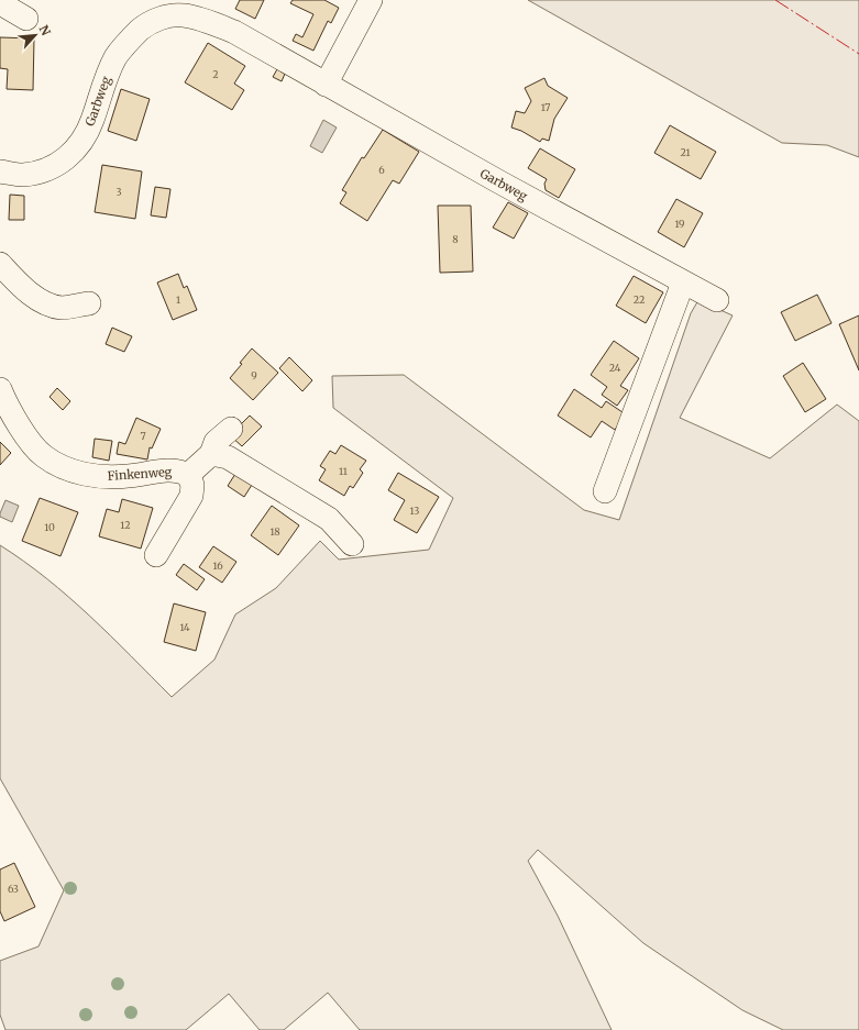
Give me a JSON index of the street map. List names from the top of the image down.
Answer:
{
  "streets": {
    "street": ["Garbweg", "Finkenweg"]
  },
  "house_numbers": [
    "2",
    "17",
    "21",
    "6",
    "3",
    "19",
    "8",
    "1",
    "22",
    "24",
    "9",
    "7",
    "11",
    "13",
    "12",
    "10",
    "18",
    "16",
    "14",
    "63"
  ],
  "north": "top right"
}
